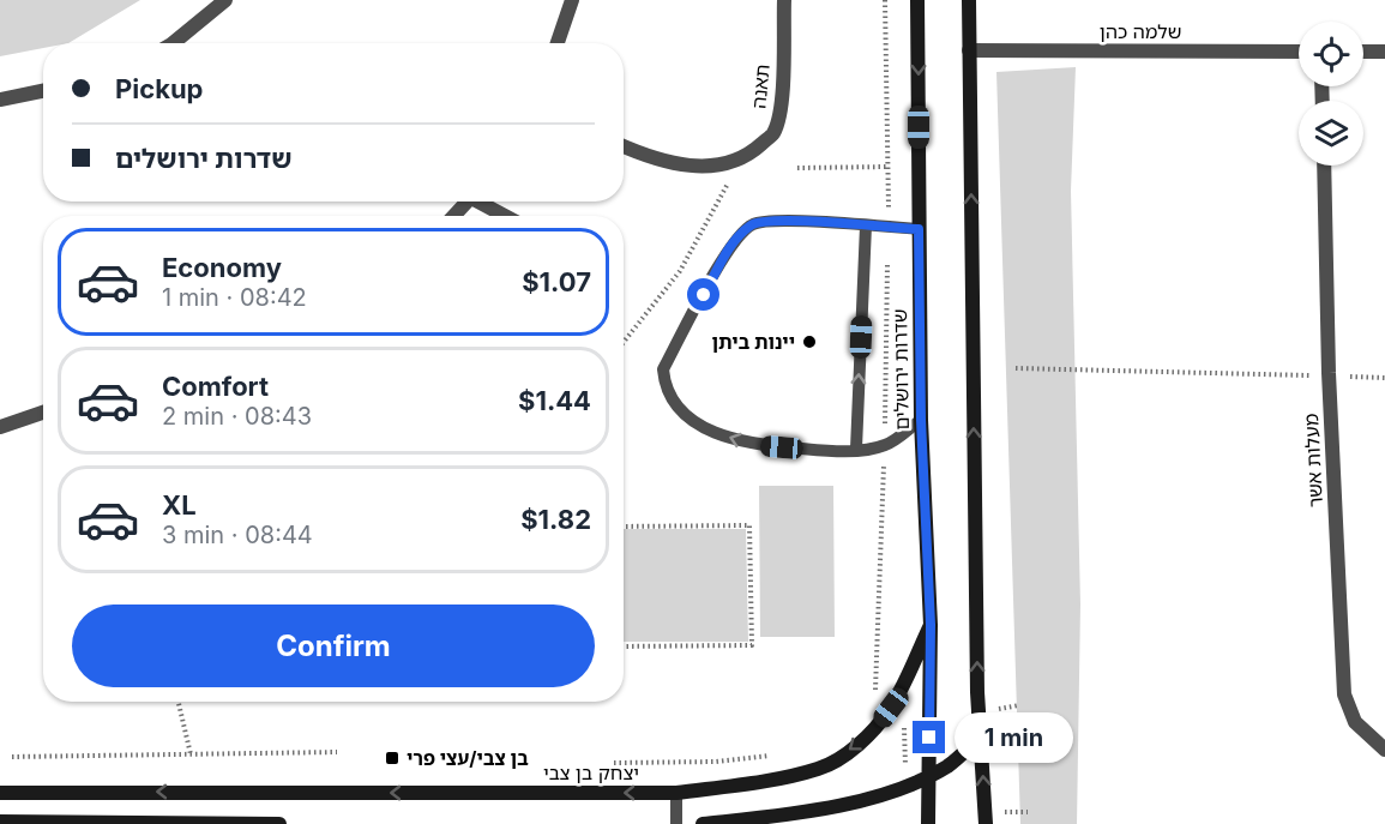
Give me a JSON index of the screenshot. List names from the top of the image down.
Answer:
{
  "streets": {
    "main road": ["שדרות ירושלים", "יצחק בן צבי"],
    "street": ["שלמה כהן", "תאנה", "מעלות אשר"]
  },
  "crossings": [
    ["שדרות ירושלים", "יצחק בן צבי"]
  ],
  "places": {
    "other": ["יינות ביתן"],
    "transit": ["בן צבי/עצי פרי"]
  },
  "page": {
    "banner": ["Pickup", "שדרות ירושלים"],
    "list": [
      {
        "name": "Economy",
        "note": "1 min · 08:42",
        "value": "$1.07"
      },
      {
        "name": "Comfort",
        "note": "2 min · 08:43",
        "value": "$1.44"
      },
      {
        "name": "XL",
        "note": "3 min · 08:44",
        "value": "$1.82"
      }
    ],
    "buttons": "Confirm",
    "bubble": "1 min"
  }
}
